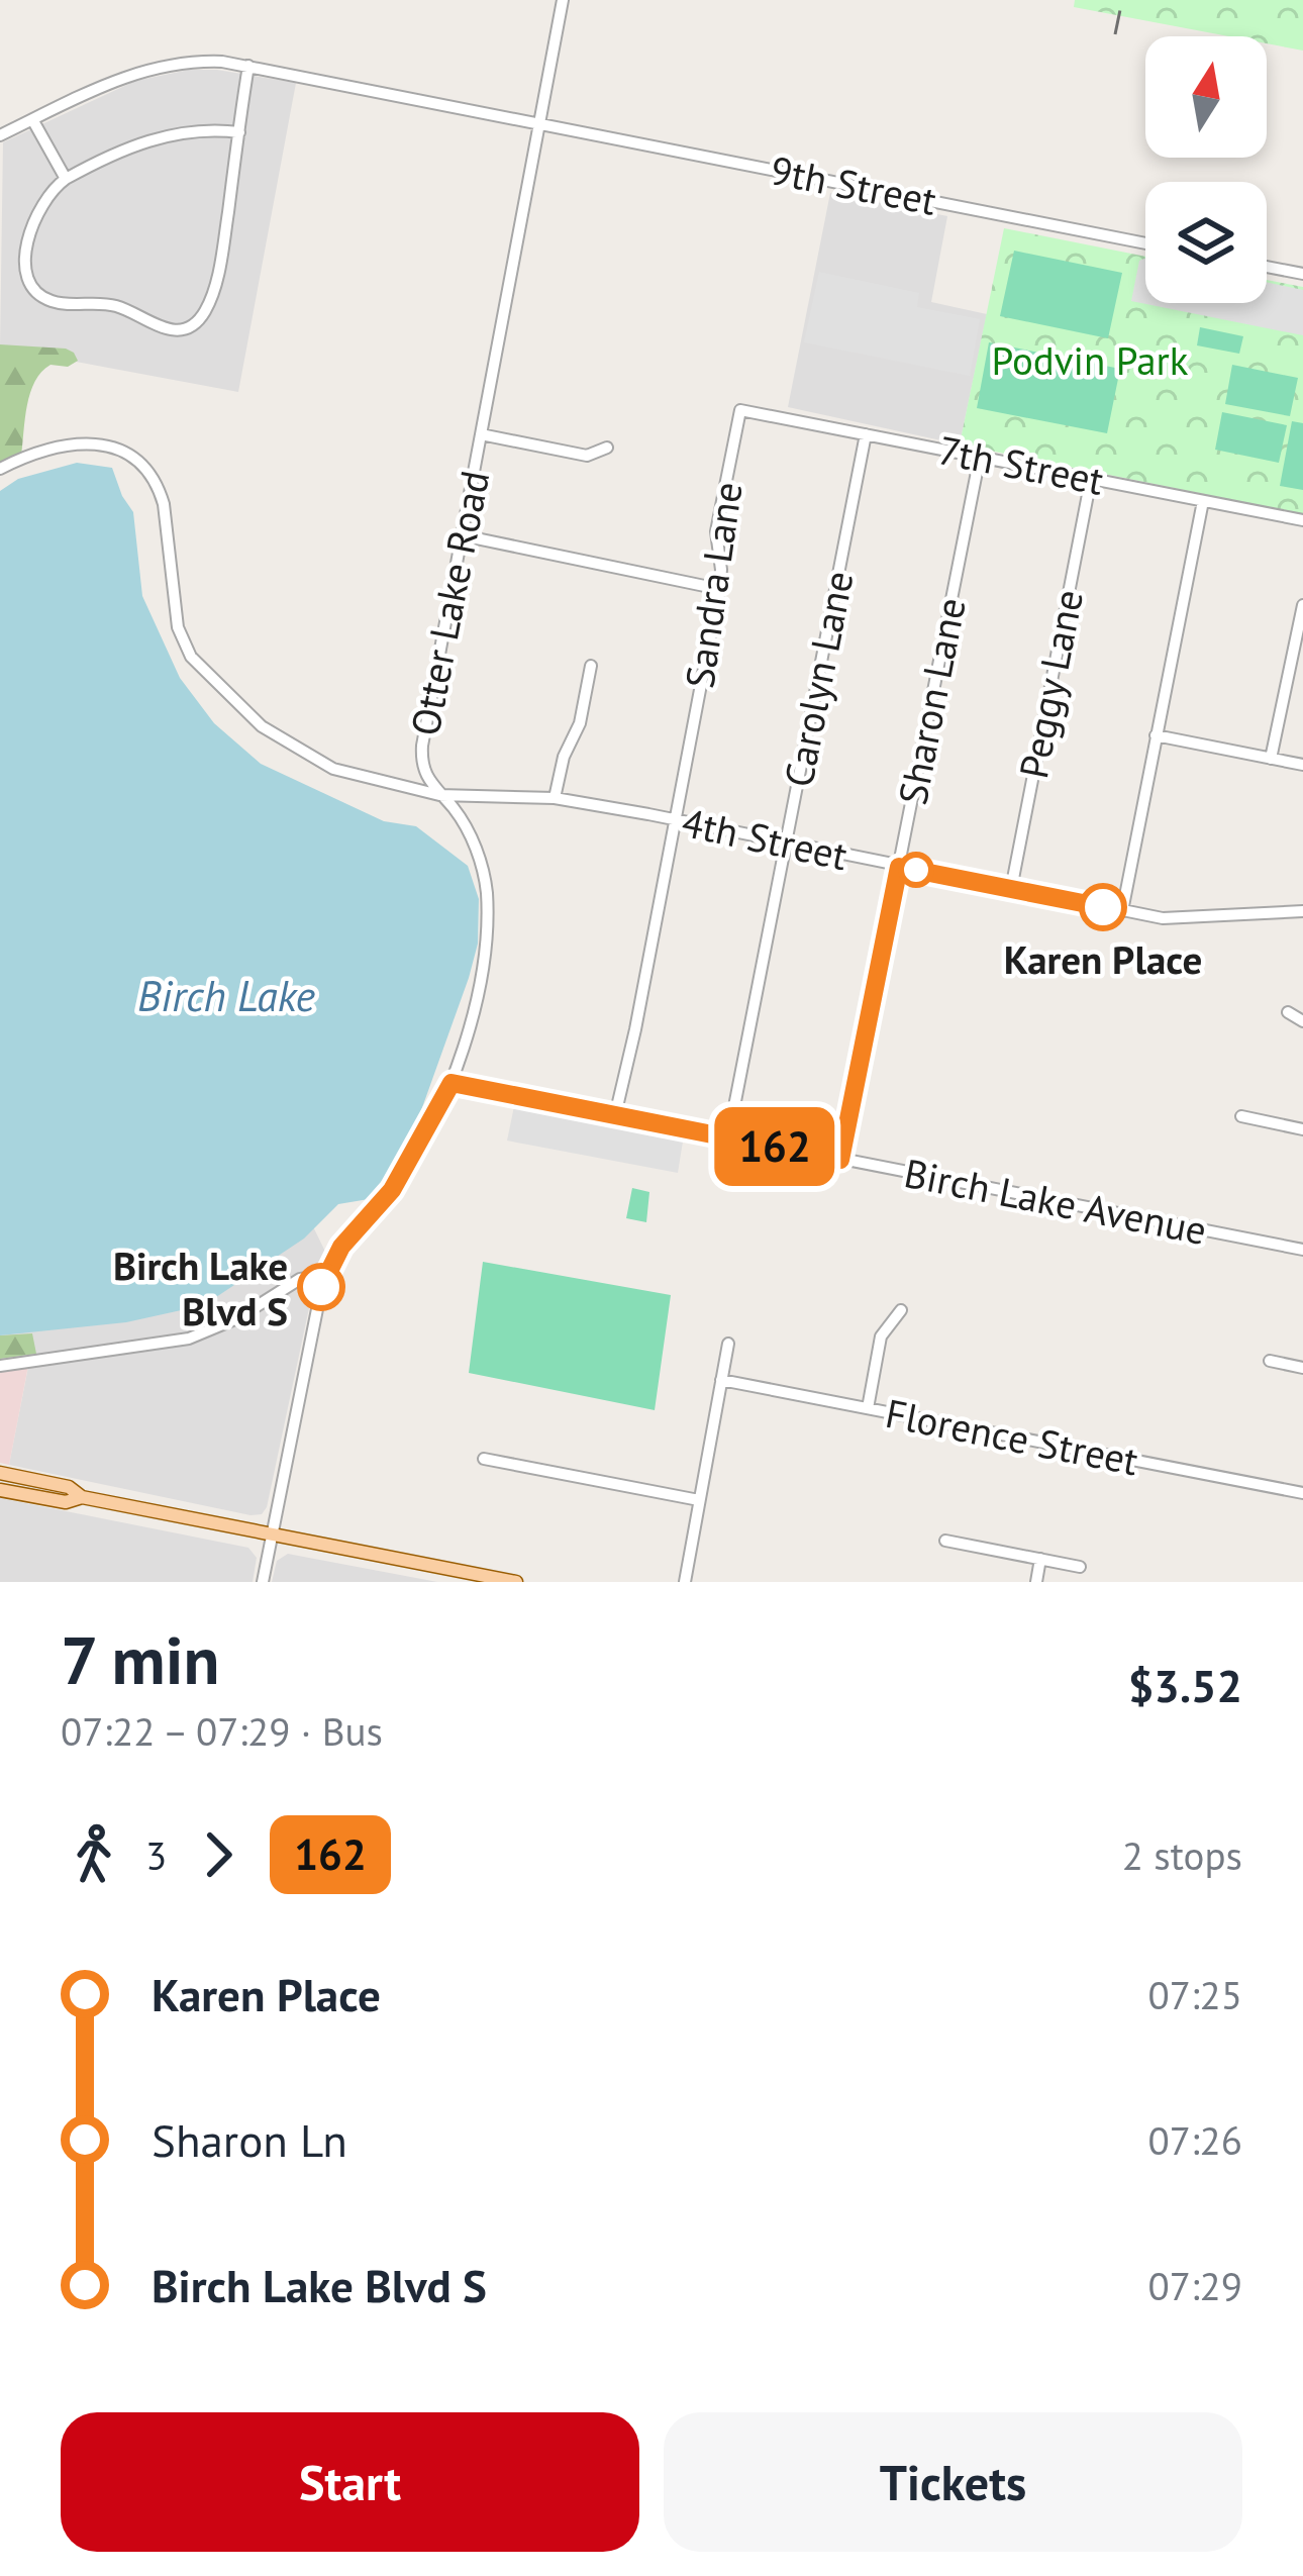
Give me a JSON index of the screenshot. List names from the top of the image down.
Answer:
{
  "streets": {
    "street": [
      "9th Street",
      "7th Street",
      "Sandra Lane",
      "Otter Lake Road",
      "Carolyn Lane",
      "Peggy Lane",
      "Sharon Lane",
      "4th Street",
      "Birch Lake Avenue",
      "Florence Street"
    ]
  },
  "crossings": [
    ["9th Street", "Otter Lake Road"],
    ["7th Street", "Sandra Lane"],
    ["7th Street", "Carolyn Lane"],
    ["7th Street", "Peggy Lane"],
    ["7th Street", "Sharon Lane"],
    ["Sandra Lane", "4th Street"],
    ["Sandra Lane", "Birch Lake Avenue"],
    ["Otter Lake Road", "4th Street"],
    ["Otter Lake Road", "Birch Lake Avenue"],
    ["Carolyn Lane", "4th Street"],
    ["Carolyn Lane", "Birch Lake Avenue"],
    ["Peggy Lane", "4th Street"],
    ["Sharon Lane", "4th Street"],
    ["Sharon Lane", "Birch Lake Avenue"]
  ],
  "water": ["Birch Lake"],
  "parks": ["Podvin Park"],
  "places": ["Karen Place", "Birch Lake Blvd S"],
  "lines": ["bus line 162"],
  "north": "top",
  "page": {
    "on_map": "162",
    "heading": ["7 min", "07:22 – 07:29 · Bus", "$3.52"],
    "legs": ["3", "162", "2 stops"],
    "list": [
      {
        "name": "Karen Place",
        "value": "07:25"
      },
      {
        "name": "Sharon Ln",
        "value": "07:26"
      },
      {
        "name": "Birch Lake Blvd S",
        "value": "07:29"
      }
    ],
    "buttons": ["Start", "Tickets"]
  }
}
